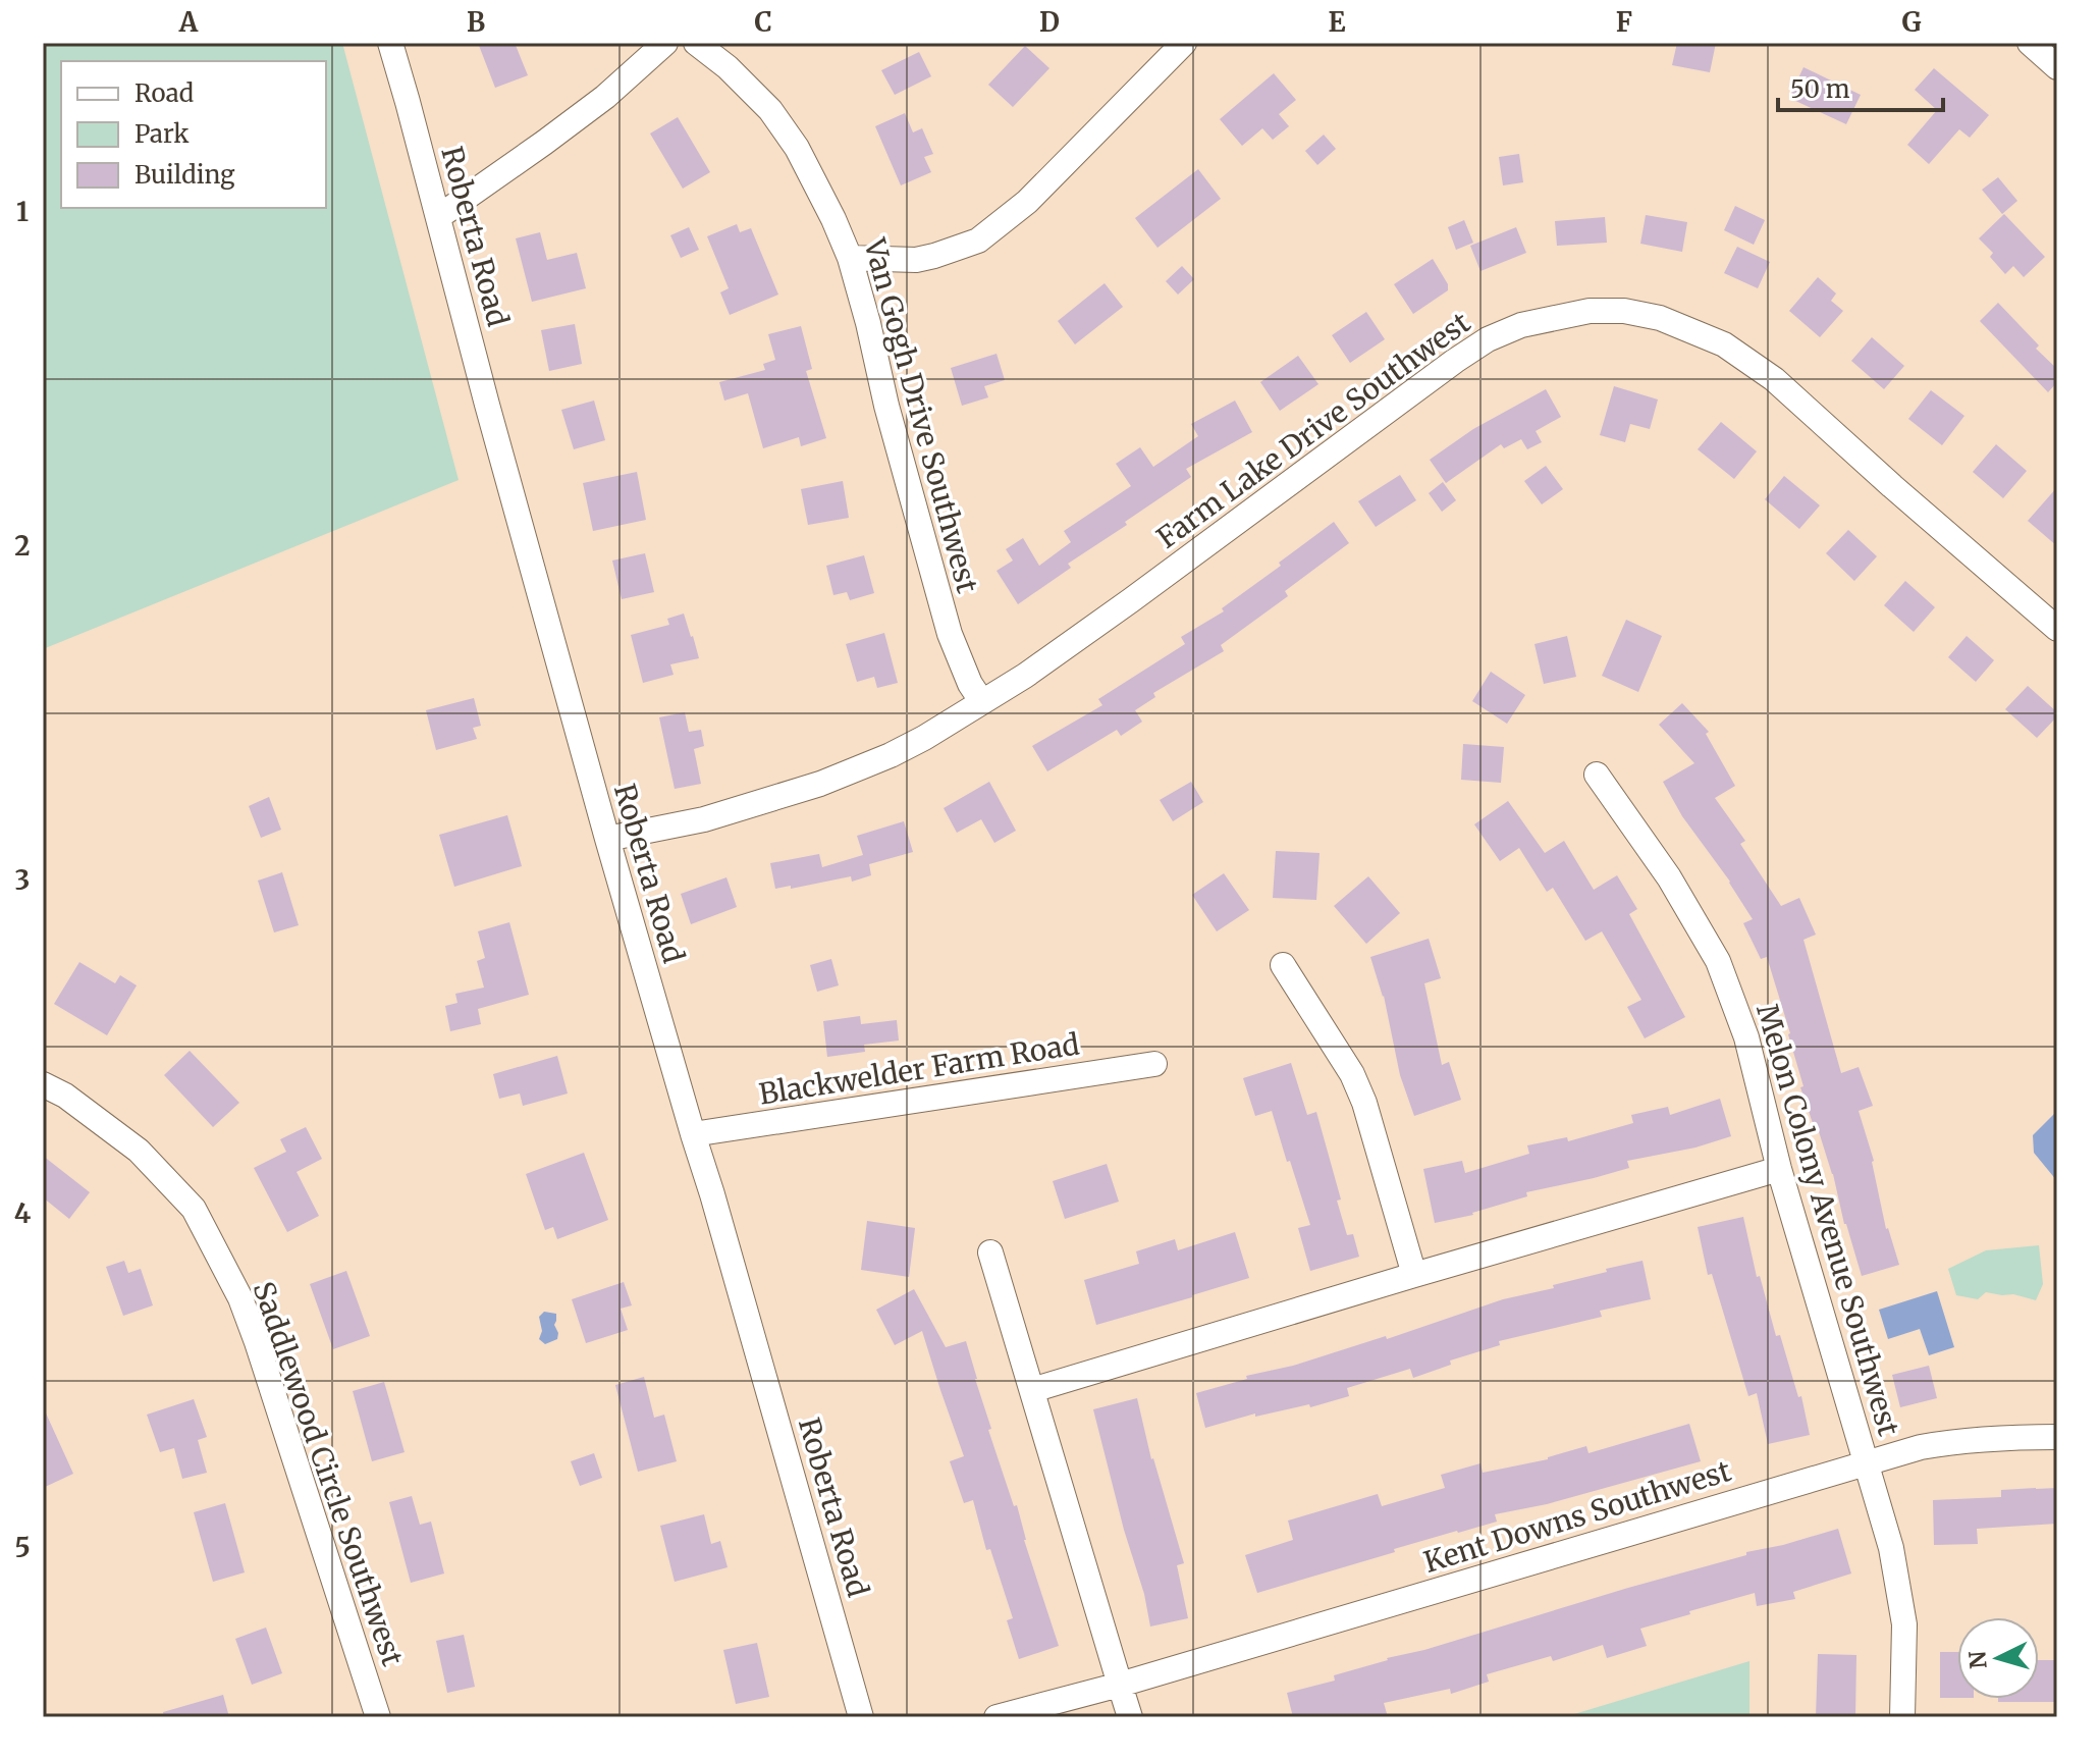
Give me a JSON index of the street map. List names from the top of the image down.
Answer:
{
  "streets": {
    "street": [
      "Roberta Road",
      "Van Gogh Drive Southwest",
      "Farm Lake Drive Southwest",
      "Blackwelder Farm Road",
      "Melon Colony Avenue Southwest",
      "Saddlewood Circle Southwest",
      "Kent Downs Southwest"
    ]
  },
  "crossings": [
    ["Roberta Road", "Farm Lake Drive Southwest"],
    ["Roberta Road", "Blackwelder Farm Road"],
    ["Van Gogh Drive Southwest", "Farm Lake Drive Southwest"],
    ["Melon Colony Avenue Southwest", "Kent Downs Southwest"]
  ],
  "legend": ["Road", "Park", "Building"],
  "scale_bar": "50 m",
  "north": "left",
  "grid": {
    "columns": [
      "A",
      "B",
      "C",
      "D",
      "E",
      "F",
      "G"
    ],
    "rows": [
      "1",
      "2",
      "3",
      "4",
      "5"
    ]
  }
}
